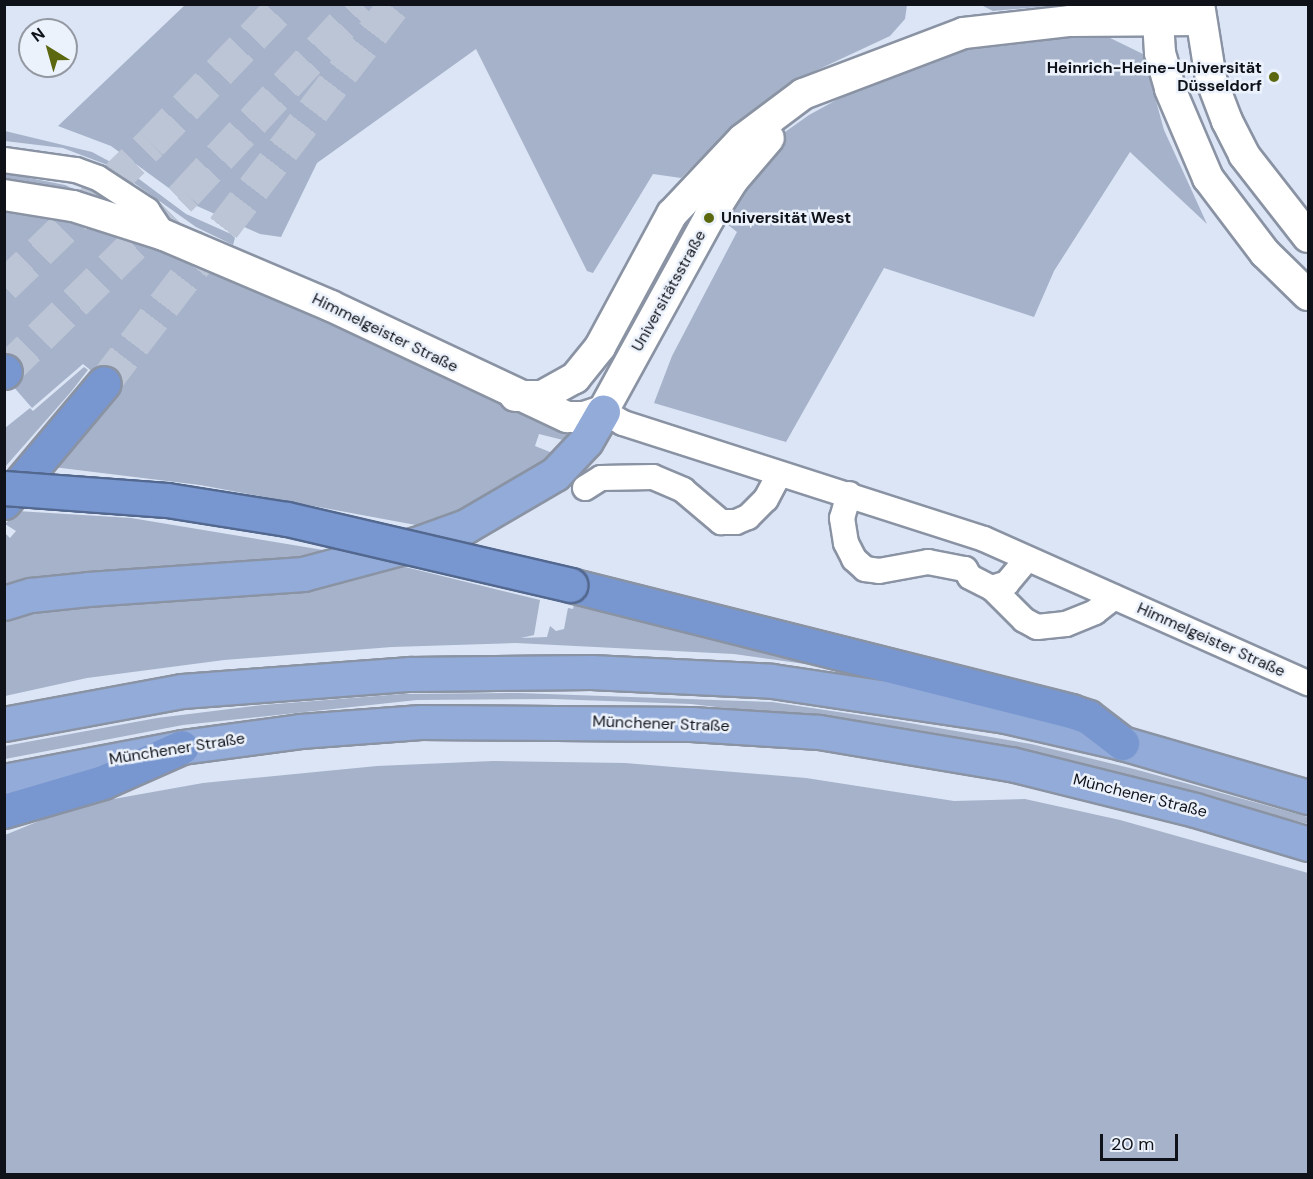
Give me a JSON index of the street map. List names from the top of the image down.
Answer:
{
  "streets": {
    "highway": ["Münchener Straße"],
    "street": ["Universitätsstraße", "Himmelgeister Straße"]
  },
  "crossings": [
    ["Universitätsstraße", "Himmelgeister Straße"]
  ],
  "places": ["Heinrich-Heine-Universität Düsseldorf", "Universität West"],
  "scale_bar": "20 m",
  "north": "top left"
}
